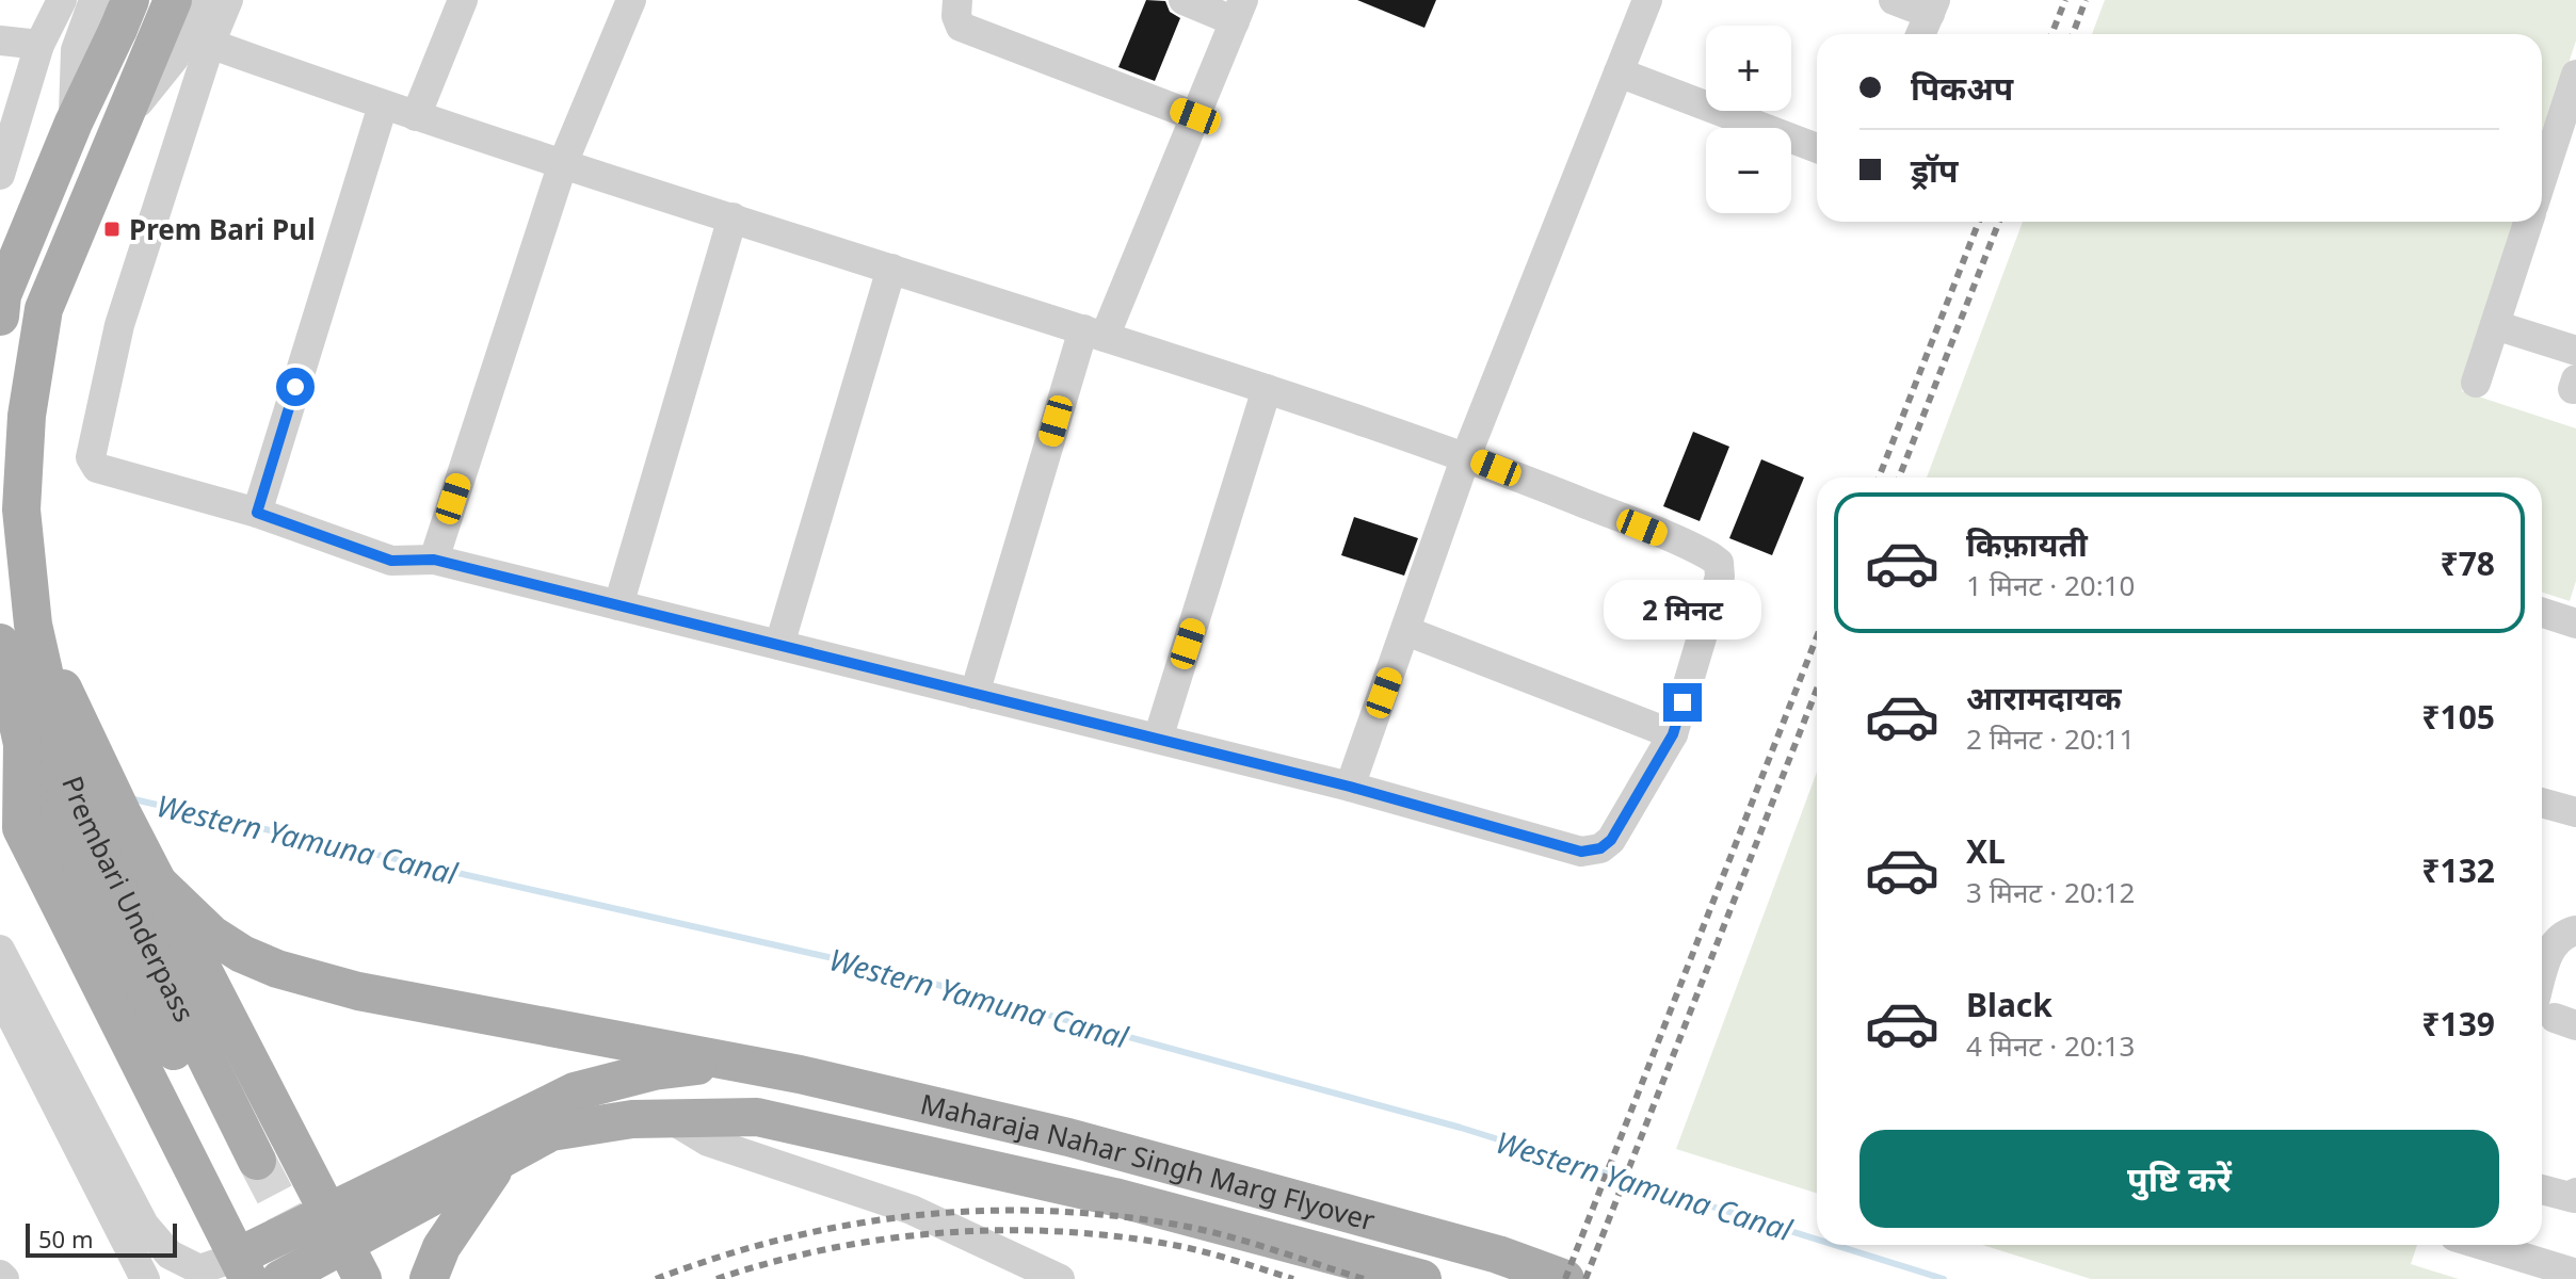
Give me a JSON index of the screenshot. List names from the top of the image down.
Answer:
{
  "streets": {
    "main road": ["Prembari Underpass", "Maharaja Nahar Singh Marg Flyover"]
  },
  "water": ["Western Yamuna Canal"],
  "places": {
    "transit": ["Prem Bari Pul"]
  },
  "scale_bar": "50 m",
  "page": {
    "map_buttons": ["+", "−"],
    "banner": ["पिकअप", "ड्रॉप"],
    "list": [
      {
        "name": "किफ़ायती",
        "note": "1 मिनट · 20:10",
        "value": "₹78"
      },
      {
        "name": "आरामदायक",
        "note": "2 मिनट · 20:11",
        "value": "₹105"
      },
      {
        "name": "XL",
        "note": "3 मिनट · 20:12",
        "value": "₹132"
      },
      {
        "name": "Black",
        "note": "4 मिनट · 20:13",
        "value": "₹139"
      }
    ],
    "bubble": "2 मिनट",
    "buttons": "पुष्टि करें",
    "scale": "50 m"
  }
}
